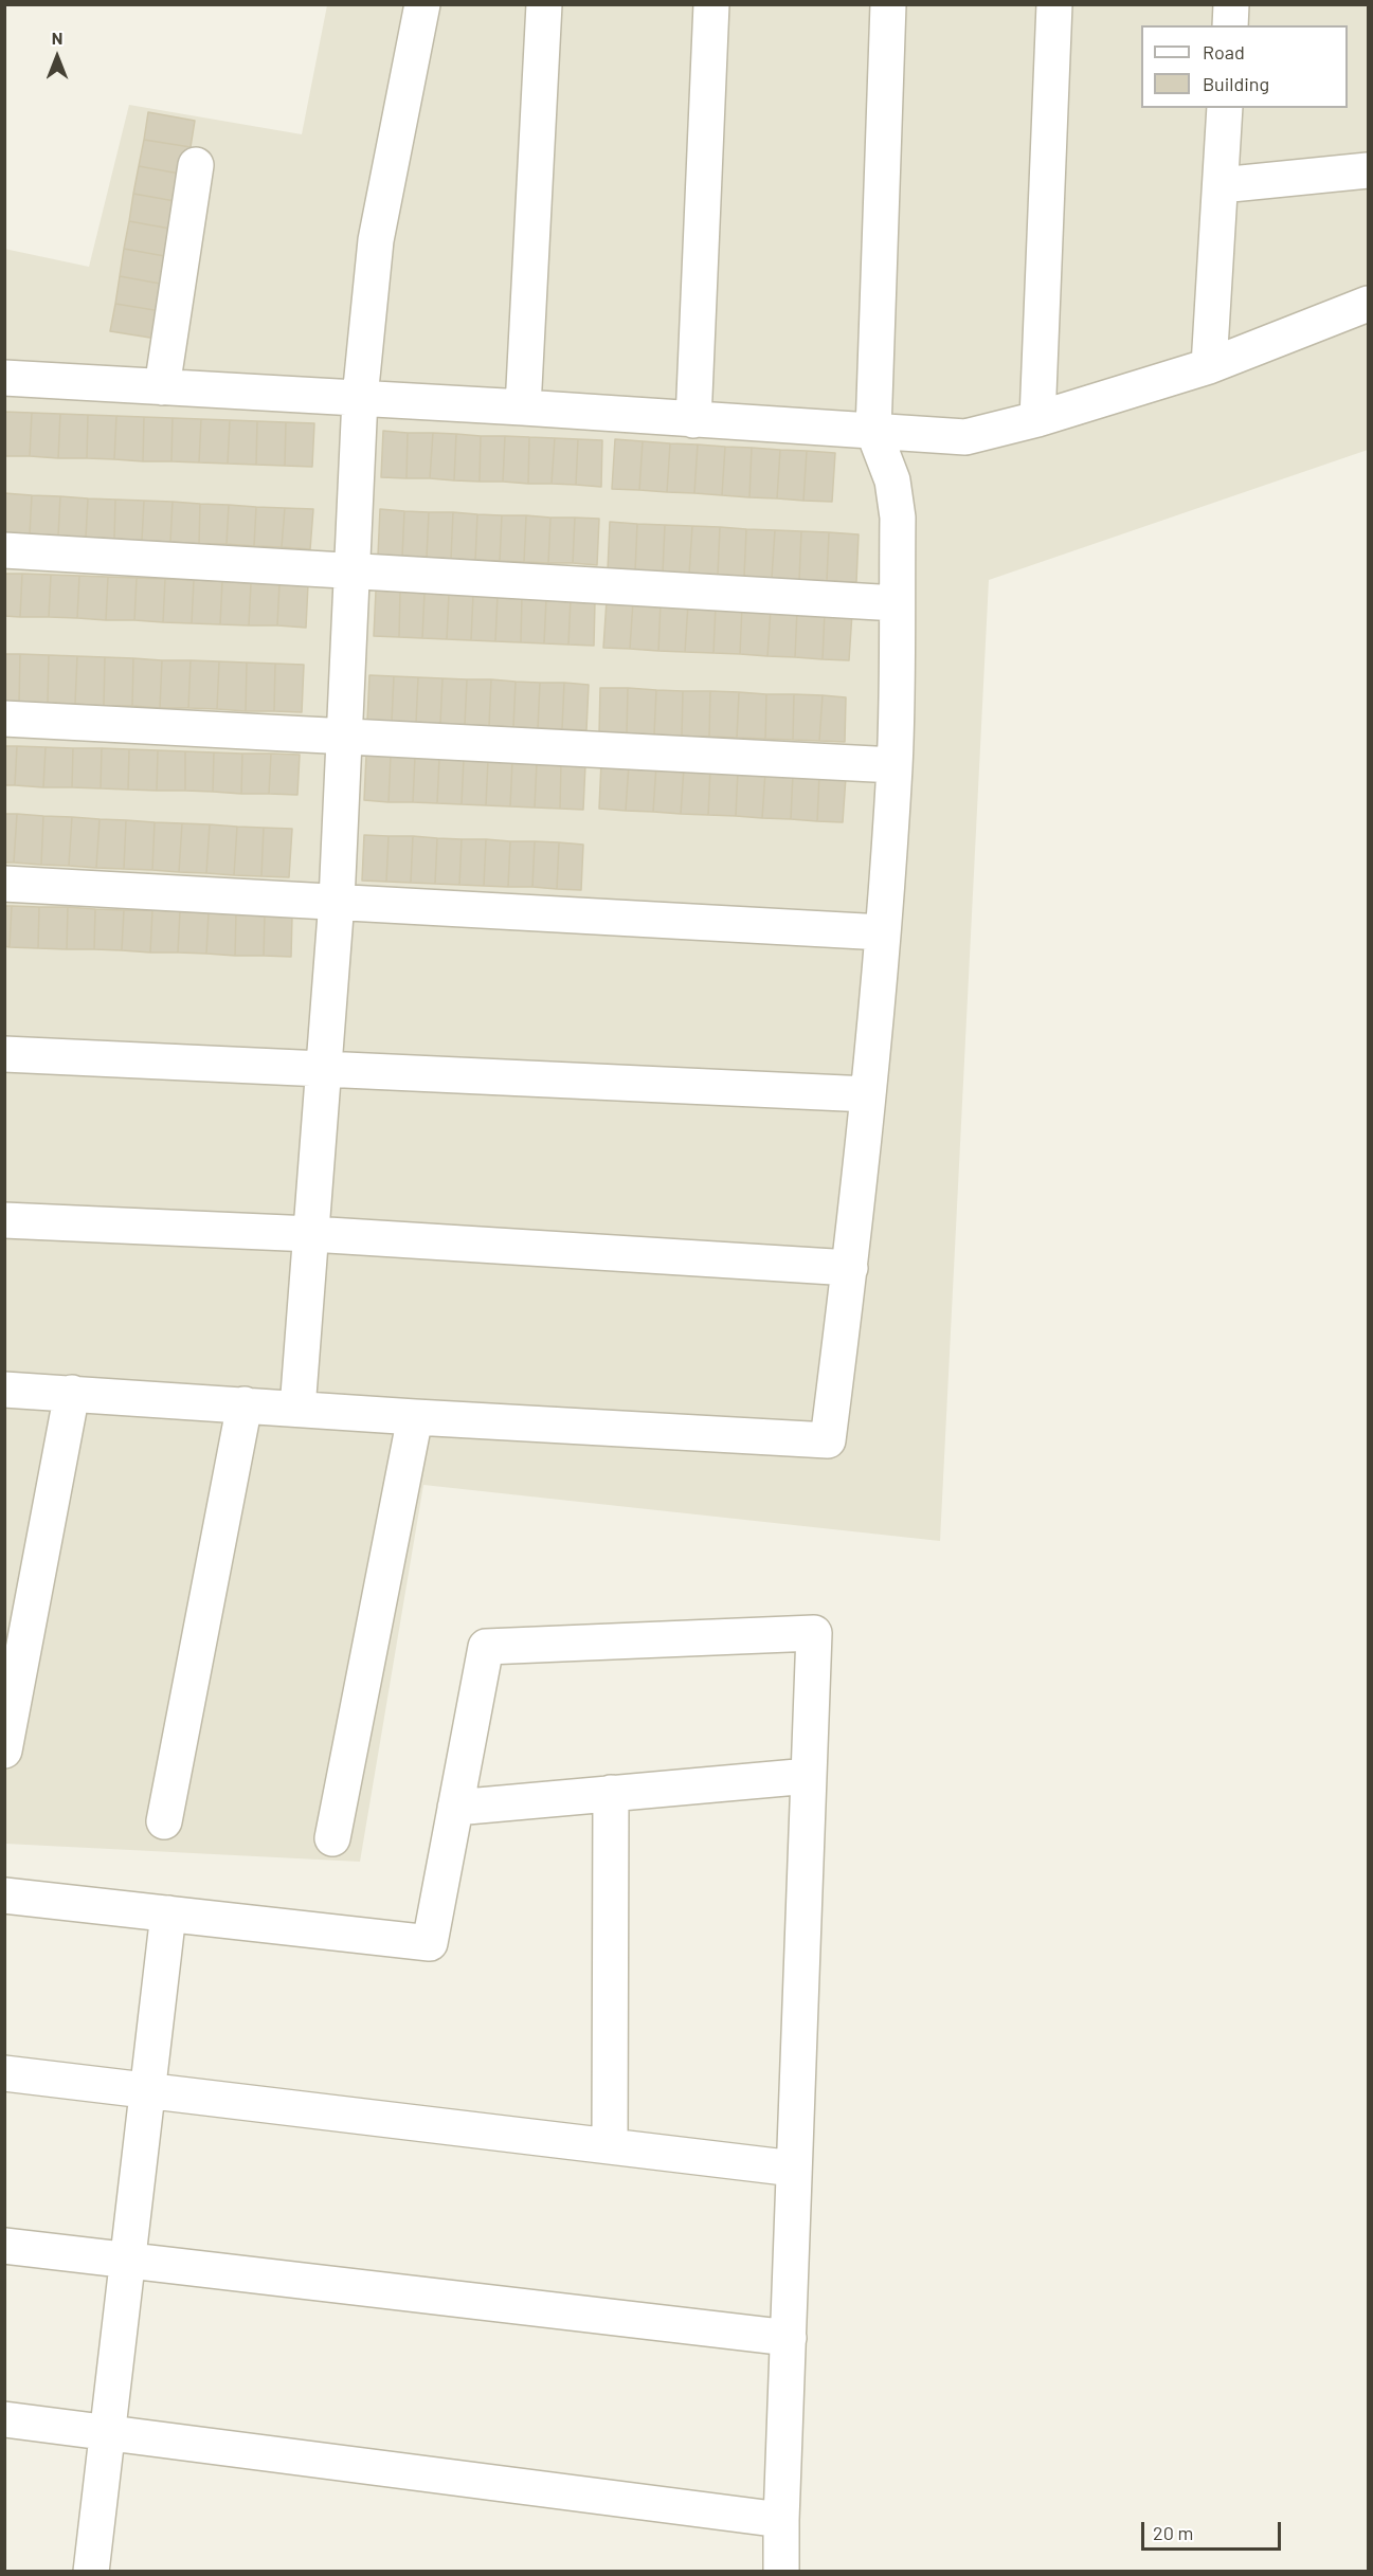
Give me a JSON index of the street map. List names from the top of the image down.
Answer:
{
  "legend": ["Road", "Building"],
  "scale_bar": "20 m",
  "north": "top"
}
